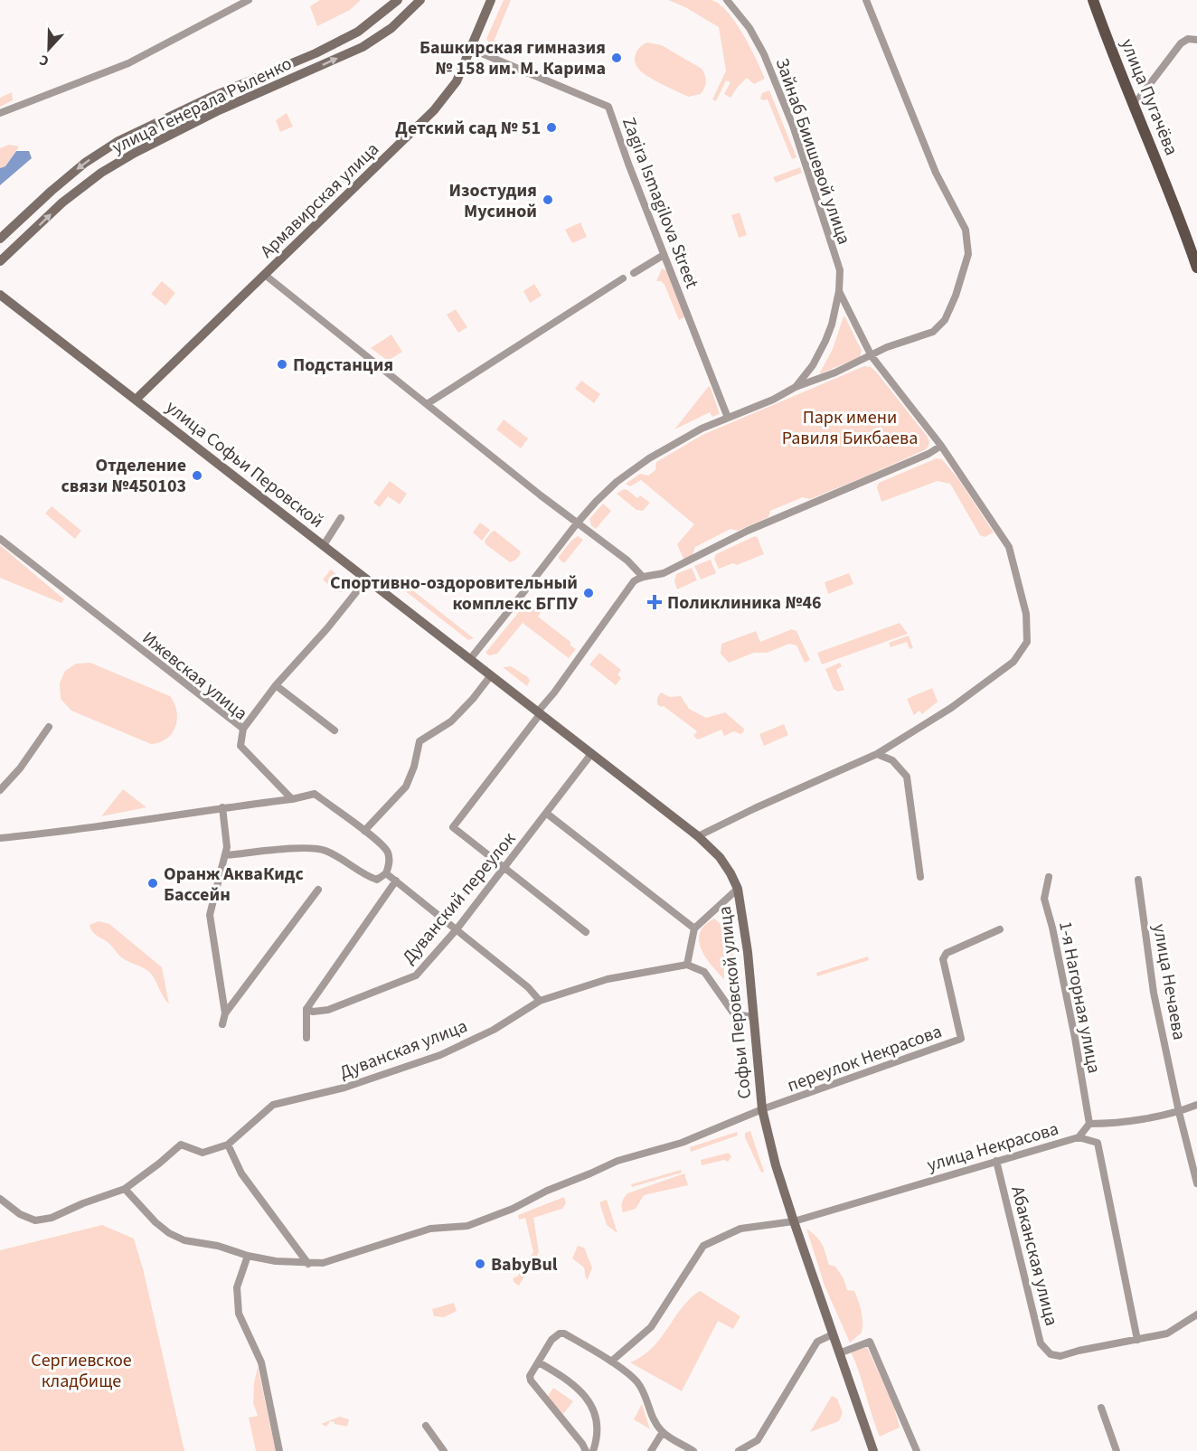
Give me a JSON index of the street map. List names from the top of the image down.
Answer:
{
  "streets": {
    "main road": [
      "улица Пугачёва",
      "улица Генерала Рыленко",
      "Армавирская улица",
      "улица Софьи Перовской",
      "Софьи Перовской улица"
    ],
    "street": [
      "Зайнаб Биишевой улица",
      "Zagira Ismagilova Street",
      "Ижевская улица",
      "Дуванский переулок",
      "улица Нечаева",
      "1-я Нагорная улица",
      "Дуванская улица",
      "переулок Некрасова",
      "улица Некрасова",
      "Абаканская улица"
    ]
  },
  "crossings": [
    ["Зайнаб Биишевой улица", "Zagira Ismagilova Street"],
    ["Зайнаб Биишевой улица", "улица Софьи Перовской"],
    ["Зайнаб Биишевой улица", "Софьи Перовской улица"],
    ["Армавирская улица", "Zagira Ismagilova Street"],
    ["Армавирская улица", "улица Софьи Перовской"],
    ["улица Софьи Перовской", "Софьи Перовской улица"],
    ["Дуванский переулок", "Софьи Перовской улица"],
    ["1-я Нагорная улица", "улица Некрасова"],
    ["Софьи Перовской улица", "переулок Некрасова"],
    ["Софьи Перовской улица", "улица Некрасова"],
    ["улица Некрасова", "Абаканская улица"]
  ],
  "parks": ["Парк имени Равиля Бикбаева", "Сергиевское кладбище"],
  "places": {
    "other": [
      "Башкирская гимназия № 158 им. М. Карима",
      "Детский сад № 51",
      "Изостудия Мусиной",
      "Подстанция",
      "Отделение связи №450103",
      "Спортивно-оздоровительный комплекс БГПУ",
      "Оранж АкваКидс Бассейн",
      "BabyBul"
    ],
    "health": ["Поликлиника №46"]
  },
  "north": "bottom"
}
